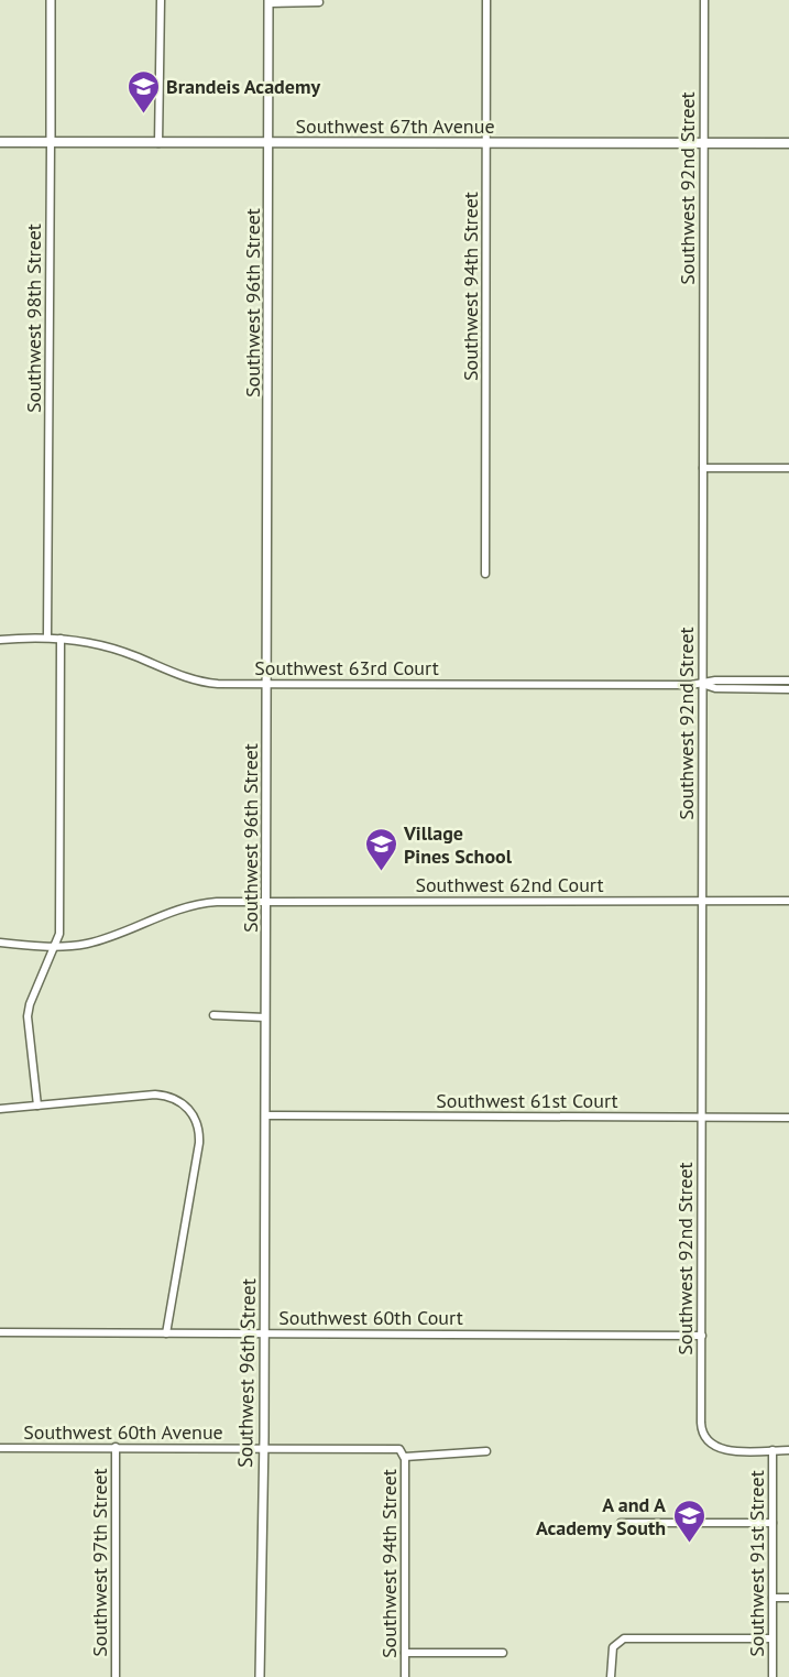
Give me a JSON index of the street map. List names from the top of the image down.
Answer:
{
  "streets": {
    "main road": ["Southwest 67th Avenue"],
    "street": [
      "Southwest 92nd Street",
      "Southwest 94th Street",
      "Southwest 96th Street",
      "Southwest 98th Street",
      "Southwest 63rd Court",
      "Southwest 62nd Court",
      "Southwest 61st Court",
      "Southwest 60th Court",
      "Southwest 60th Avenue",
      "Southwest 97th Street",
      "Southwest 91st Street"
    ]
  },
  "crossings": [
    ["Southwest 67th Avenue", "Southwest 92nd Street"],
    ["Southwest 67th Avenue", "Southwest 94th Street"],
    ["Southwest 67th Avenue", "Southwest 96th Street"],
    ["Southwest 67th Avenue", "Southwest 98th Street"],
    ["Southwest 92nd Street", "Southwest 63rd Court"],
    ["Southwest 92nd Street", "Southwest 62nd Court"],
    ["Southwest 92nd Street", "Southwest 61st Court"],
    ["Southwest 92nd Street", "Southwest 60th Court"],
    ["Southwest 92nd Street", "Southwest 91st Street"],
    ["Southwest 94th Street", "Southwest 60th Avenue"],
    ["Southwest 96th Street", "Southwest 63rd Court"],
    ["Southwest 96th Street", "Southwest 62nd Court"],
    ["Southwest 96th Street", "Southwest 61st Court"],
    ["Southwest 96th Street", "Southwest 60th Court"],
    ["Southwest 96th Street", "Southwest 60th Avenue"],
    ["Southwest 98th Street", "Southwest 63rd Court"],
    ["Southwest 60th Avenue", "Southwest 97th Street"]
  ],
  "places": {
    "school or university": ["Brandeis Academy", "Village Pines School", "A and A Academy South"]
  }
}
